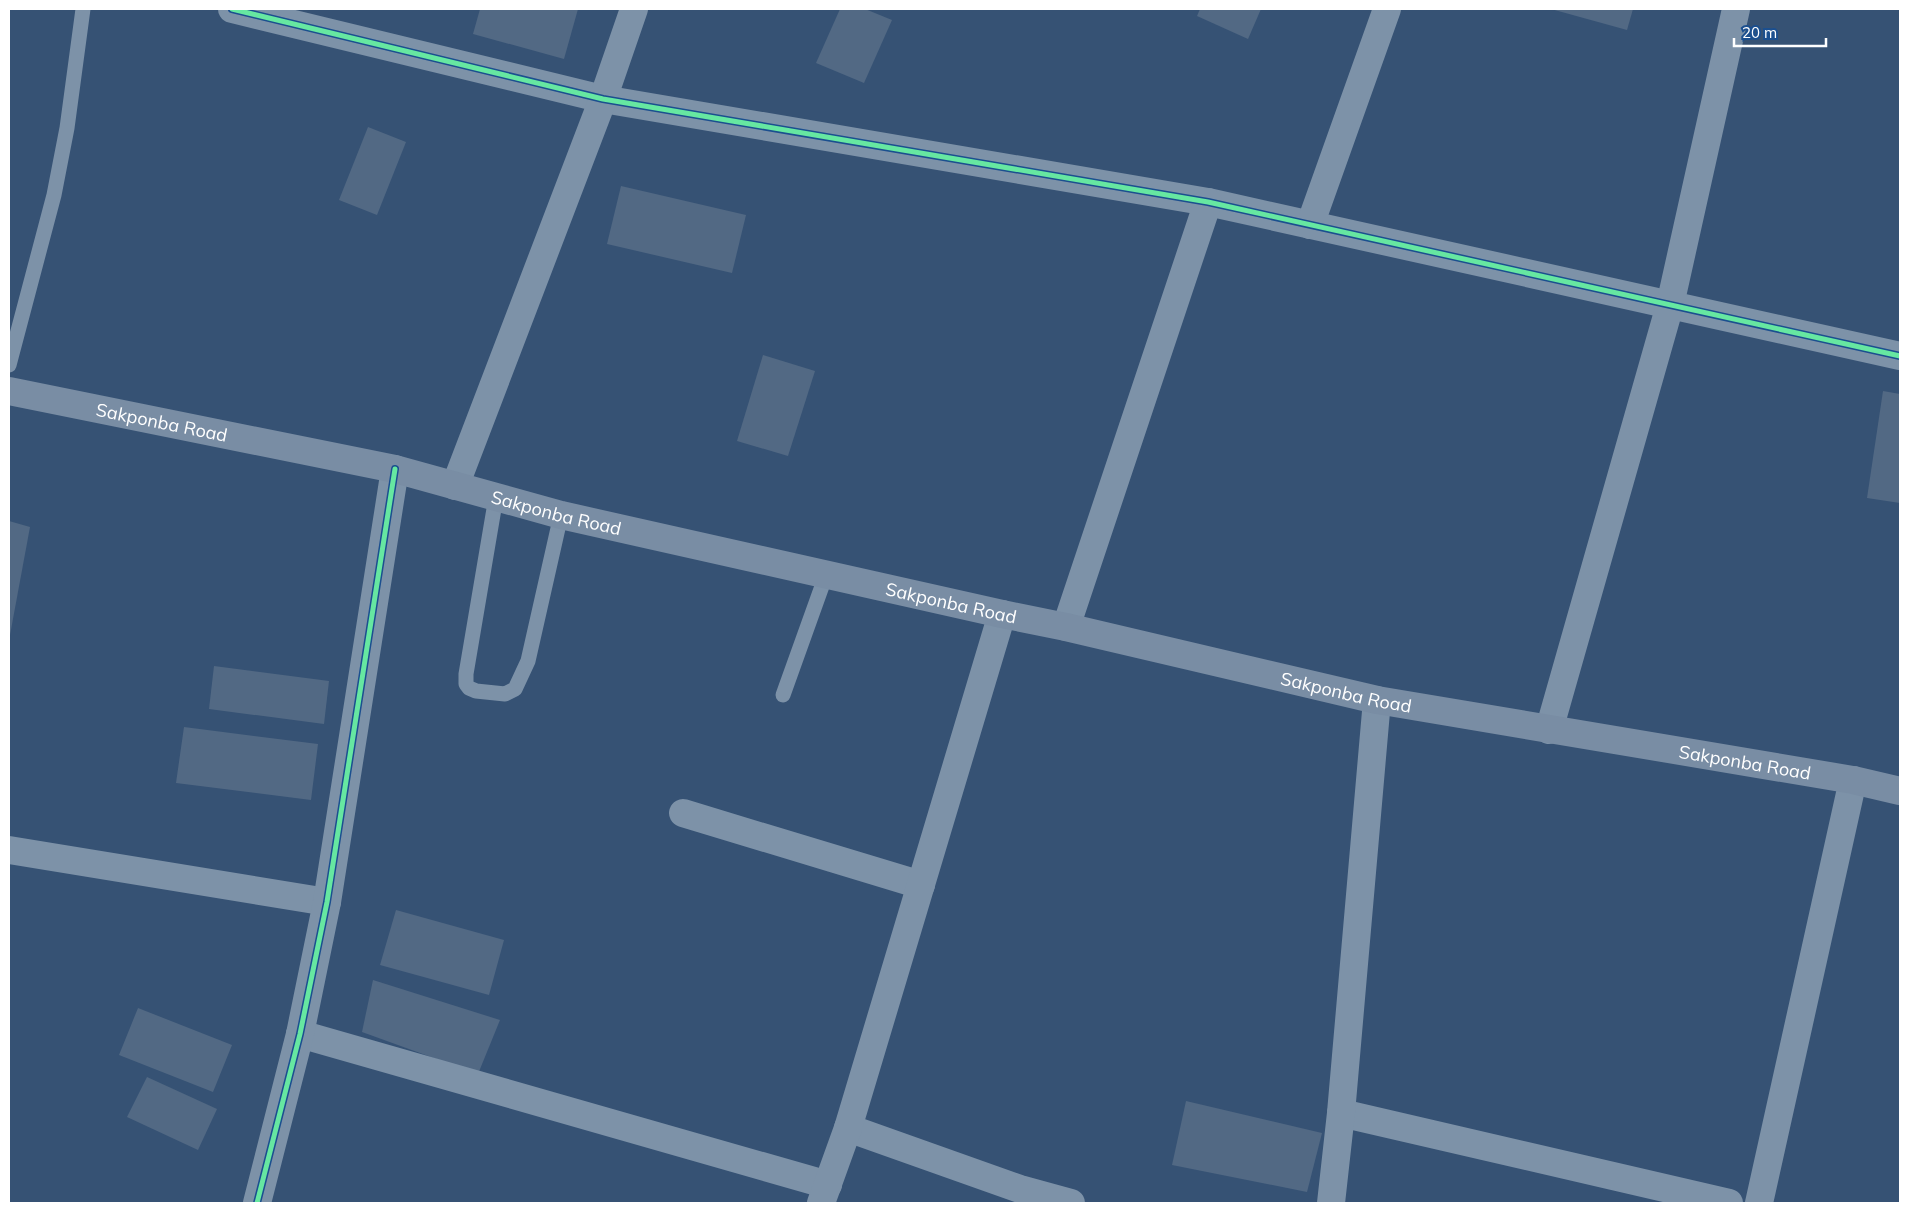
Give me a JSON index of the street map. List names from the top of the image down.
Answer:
{
  "streets": {
    "main road": ["Sakponba Road"]
  },
  "scale_bar": "20 m"
}
